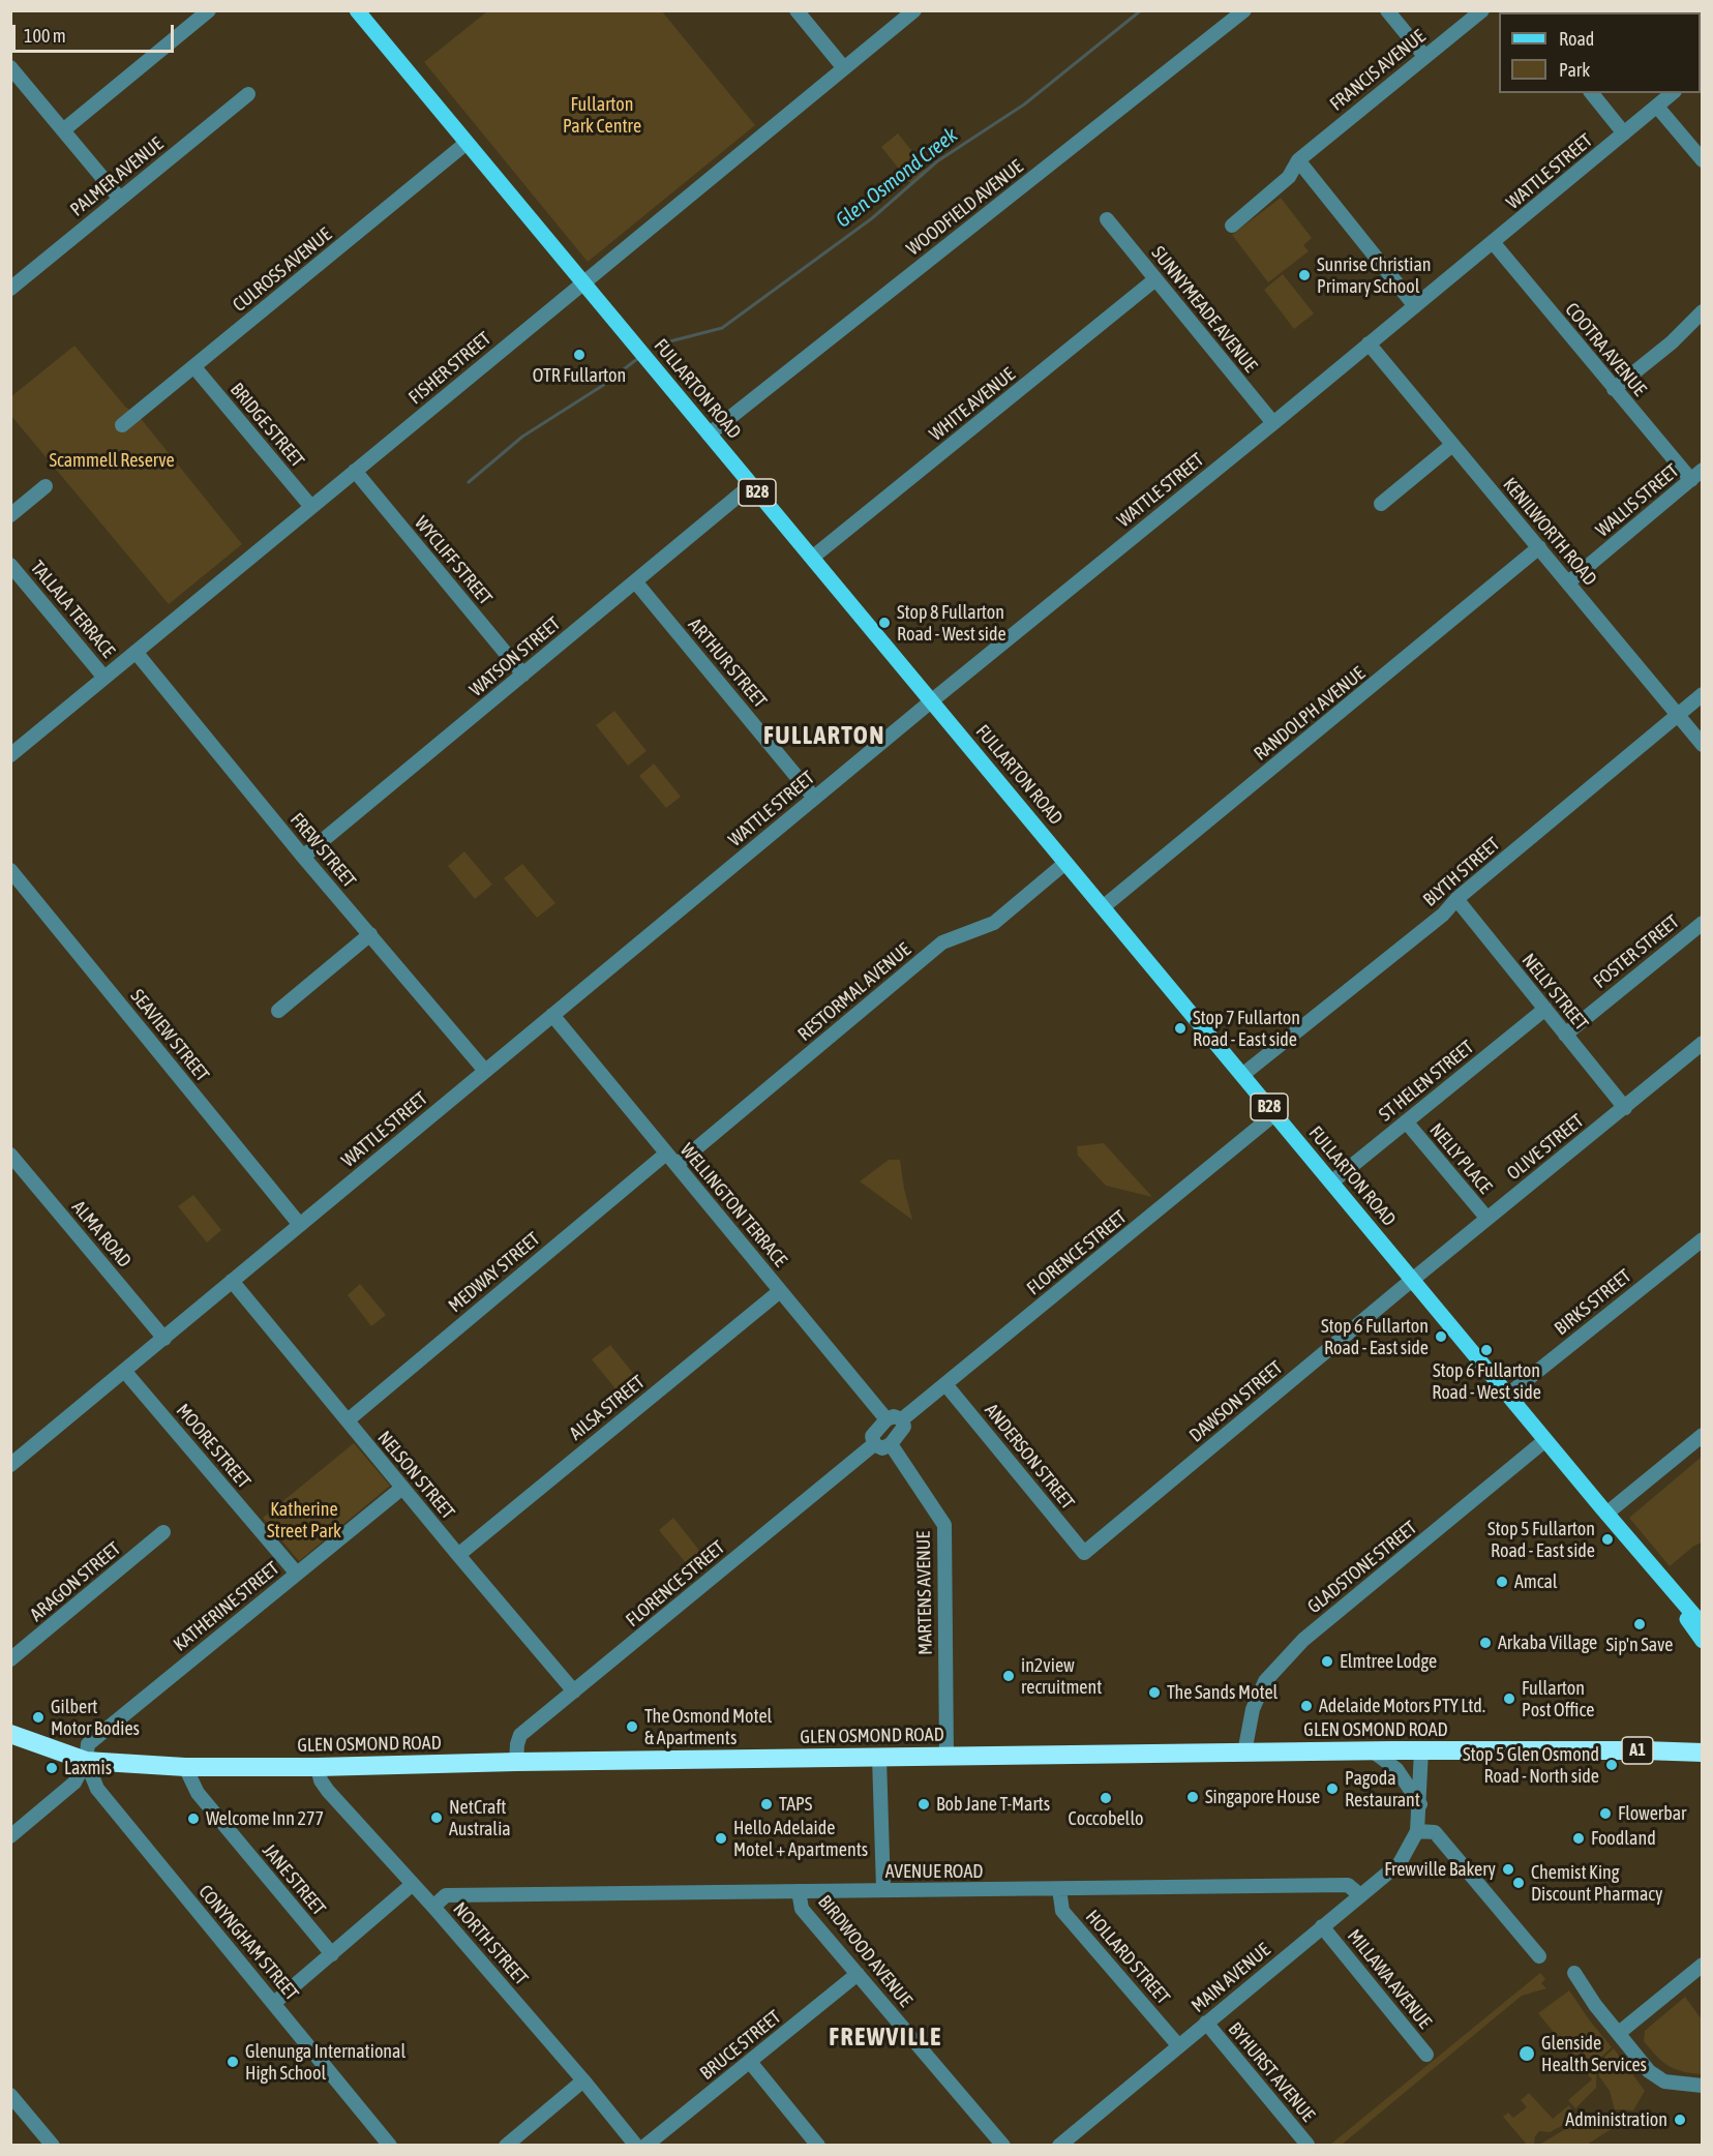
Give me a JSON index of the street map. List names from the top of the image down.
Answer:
{
  "streets": {
    "highway": ["GLEN OSMOND ROAD", "A1"],
    "main road": ["FULLARTON ROAD", "B28"],
    "street": [
      "FRANCIS AVENUE",
      "WATTLE STREET",
      "PALMER AVENUE",
      "WOODFIELD AVENUE",
      "CULROSS AVENUE",
      "SUNNYMEADE AVENUE",
      "COOTRA AVENUE",
      "FISHER STREET",
      "WHITE AVENUE",
      "BRIDGE STREET",
      "WALLIS STREET",
      "KENILWORTH ROAD",
      "WYCLIFF STREET",
      "TALLALA TERRACE",
      "WATSON STREET",
      "ARTHUR STREET",
      "RANDOLPH AVENUE",
      "FREW STREET",
      "BLYTH STREET",
      "FOSTER STREET",
      "RESTORMAL AVENUE",
      "NELLY STREET",
      "SEAVIEW STREET",
      "ST HELEN STREET",
      "OLIVE STREET",
      "NELLY PLACE",
      "WELLINGTON TERRACE",
      "ALMA ROAD",
      "FLORENCE STREET",
      "MEDWAY STREET",
      "BIRKS STREET",
      "DAWSON STREET",
      "AILSA STREET",
      "MOORE STREET",
      "ANDERSON STREET",
      "NELSON STREET",
      "GLADSTONE STREET",
      "ARAGON STREET",
      "MARTENS AVENUE",
      "KATHERINE STREET",
      "AVENUE ROAD",
      "JANE STREET",
      "CONYNGHAM STREET",
      "NORTH STREET",
      "BIRDWOOD AVENUE",
      "HOLLARD STREET",
      "MAIN AVENUE",
      "MILLAWA AVENUE",
      "BRUCE STREET",
      "BYHURST AVENUE"
    ]
  },
  "crossings": [
    ["WATTLE STREET", "SUNNYMEADE AVENUE"],
    ["WATTLE STREET", "COOTRA AVENUE"],
    ["WATTLE STREET", "FULLARTON ROAD"],
    ["WATTLE STREET", "KENILWORTH ROAD"],
    ["WATTLE STREET", "ARTHUR STREET"],
    ["WATTLE STREET", "FREW STREET"],
    ["WATTLE STREET", "SEAVIEW STREET"],
    ["WATTLE STREET", "WELLINGTON TERRACE"],
    ["WATTLE STREET", "ALMA ROAD"],
    ["WATTLE STREET", "MOORE STREET"],
    ["WATTLE STREET", "NELSON STREET"],
    ["WOODFIELD AVENUE", "FULLARTON ROAD"],
    ["CULROSS AVENUE", "FULLARTON ROAD"],
    ["CULROSS AVENUE", "BRIDGE STREET"],
    ["SUNNYMEADE AVENUE", "WHITE AVENUE"],
    ["COOTRA AVENUE", "WALLIS STREET"],
    ["FISHER STREET", "FULLARTON ROAD"],
    ["FISHER STREET", "BRIDGE STREET"],
    ["FISHER STREET", "WYCLIFF STREET"],
    ["FISHER STREET", "TALLALA TERRACE"],
    ["FISHER STREET", "FREW STREET"],
    ["FULLARTON ROAD", "WHITE AVENUE"],
    ["FULLARTON ROAD", "WATSON STREET"],
    ["FULLARTON ROAD", "RANDOLPH AVENUE"],
    ["FULLARTON ROAD", "BLYTH STREET"],
    ["FULLARTON ROAD", "RESTORMAL AVENUE"],
    ["FULLARTON ROAD", "ST HELEN STREET"],
    ["FULLARTON ROAD", "OLIVE STREET"],
    ["FULLARTON ROAD", "FLORENCE STREET"],
    ["FULLARTON ROAD", "BIRKS STREET"],
    ["FULLARTON ROAD", "DAWSON STREET"],
    ["FULLARTON ROAD", "GLADSTONE STREET"],
    ["WALLIS STREET", "KENILWORTH ROAD"],
    ["KENILWORTH ROAD", "RANDOLPH AVENUE"],
    ["KENILWORTH ROAD", "BLYTH STREET"],
    ["WYCLIFF STREET", "WATSON STREET"],
    ["WATSON STREET", "ARTHUR STREET"],
    ["WATSON STREET", "FREW STREET"],
    ["BLYTH STREET", "NELLY STREET"],
    ["FOSTER STREET", "NELLY STREET"],
    ["RESTORMAL AVENUE", "WELLINGTON TERRACE"],
    ["RESTORMAL AVENUE", "MEDWAY STREET"],
    ["NELLY STREET", "ST HELEN STREET"],
    ["NELLY STREET", "OLIVE STREET"],
    ["ST HELEN STREET", "NELLY PLACE"],
    ["OLIVE STREET", "NELLY PLACE"],
    ["OLIVE STREET", "DAWSON STREET"],
    ["WELLINGTON TERRACE", "MEDWAY STREET"],
    ["WELLINGTON TERRACE", "AILSA STREET"],
    ["FLORENCE STREET", "ANDERSON STREET"],
    ["FLORENCE STREET", "NELSON STREET"],
    ["FLORENCE STREET", "GLEN OSMOND ROAD"],
    ["MEDWAY STREET", "NELSON STREET"],
    ["DAWSON STREET", "ANDERSON STREET"],
    ["AILSA STREET", "NELSON STREET"],
    ["MOORE STREET", "KATHERINE STREET"],
    ["NELSON STREET", "KATHERINE STREET"],
    ["GLADSTONE STREET", "GLEN OSMOND ROAD"],
    ["MARTENS AVENUE", "GLEN OSMOND ROAD"],
    ["KATHERINE STREET", "GLEN OSMOND ROAD"],
    ["KATHERINE STREET", "CONYNGHAM STREET"],
    ["GLEN OSMOND ROAD", "JANE STREET"],
    ["GLEN OSMOND ROAD", "CONYNGHAM STREET"],
    ["GLEN OSMOND ROAD", "NORTH STREET"],
    ["GLEN OSMOND ROAD", "MAIN AVENUE"],
    ["AVENUE ROAD", "NORTH STREET"],
    ["AVENUE ROAD", "BIRDWOOD AVENUE"],
    ["AVENUE ROAD", "HOLLARD STREET"],
    ["AVENUE ROAD", "MAIN AVENUE"],
    ["BIRDWOOD AVENUE", "BRUCE STREET"],
    ["HOLLARD STREET", "MAIN AVENUE"],
    ["MAIN AVENUE", "MILLAWA AVENUE"],
    ["MAIN AVENUE", "BYHURST AVENUE"]
  ],
  "districts": ["FULLARTON", "FREWVILLE"],
  "water": ["Glen Osmond Creek"],
  "parks": ["Fullarton Park Centre", "Scammell Reserve", "Katherine Street Park"],
  "places": [
    "Sunrise Christian Primary School",
    "OTR Fullarton",
    "Stop 8 Fullarton Road - West side",
    "Stop 7 Fullarton Road - East side",
    "Stop 6 Fullarton Road - East side",
    "Stop 6 Fullarton Road - West side",
    "Stop 5 Fullarton Road - East side",
    "Amcal",
    "Sip'n Save",
    "Arkaba Village",
    "Elmtree Lodge",
    "in2view recruitment",
    "The Sands Motel",
    "Fullarton Post Office",
    "Adelaide Motors PTY Ltd.",
    "Gilbert Motor Bodies",
    "The Osmond Motel & Apartments",
    "Stop 5 Glen Osmond Road - North side",
    "Laxmis",
    "Pagoda Restaurant",
    "Singapore House",
    "Coccobello",
    "TAPS",
    "Bob Jane T-Marts",
    "Flowerbar",
    "NetCraft Australia",
    "Welcome Inn 277",
    "Hello Adelaide Motel + Apartments",
    "Foodland",
    "Frewville Bakery",
    "Chemist King Discount Pharmacy",
    "Glenside Health Services",
    "Glenunga International High School",
    "Administration"
  ],
  "legend": ["Road", "Park"],
  "scale_bar": "100 m"
}
